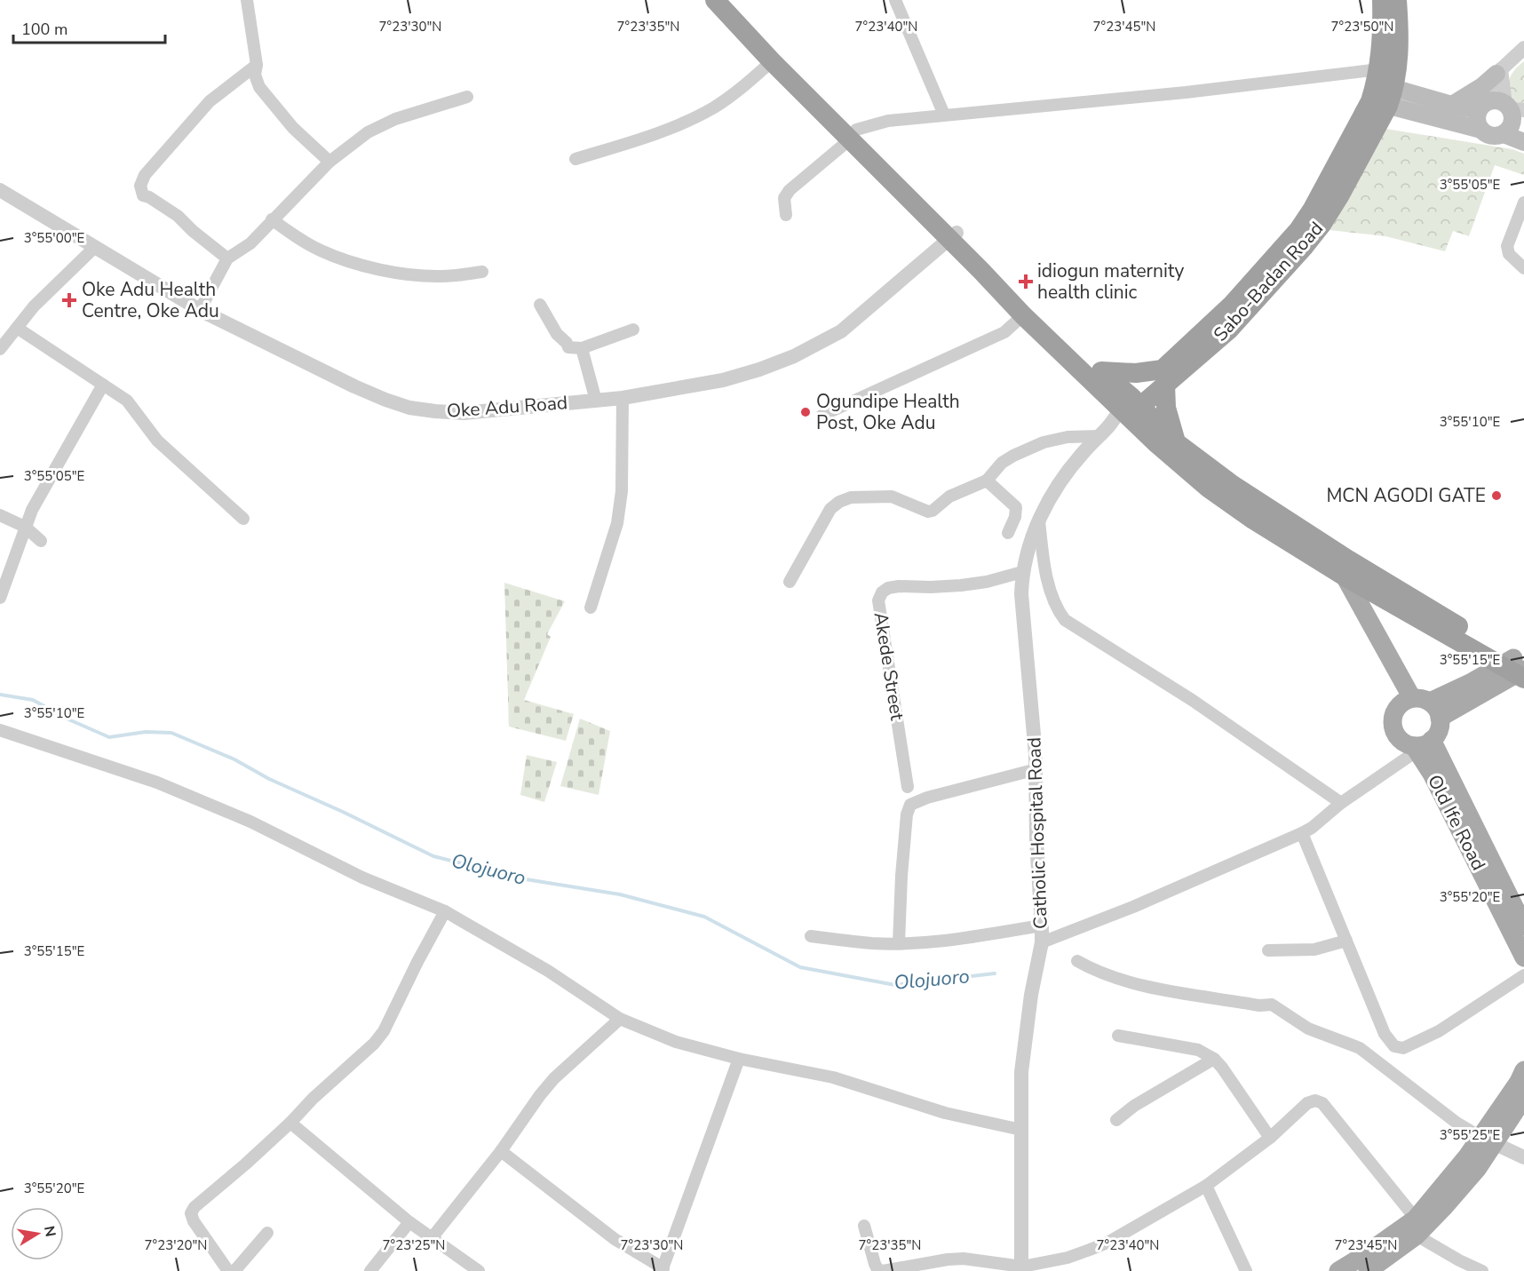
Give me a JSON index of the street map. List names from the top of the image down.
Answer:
{
  "streets": {
    "highway": ["Sabo-Badan Road"],
    "main road": ["Old Ife Road"],
    "street": ["Oke Adu Road", "Akede Street", "Catholic Hospital Road"]
  },
  "crossings": [
    ["Sabo-Badan Road", "Catholic Hospital Road"],
    ["Akede Street", "Catholic Hospital Road"]
  ],
  "water": ["Olojuoro"],
  "places": {
    "health": ["idiogun maternity health clinic", "Oke Adu Health Centre, Oke Adu"],
    "other": ["Ogundipe Health Post, Oke Adu", "MCN AGODI GATE"]
  },
  "scale_bar": "100 m",
  "north": "right",
  "coordinates": [
    "7°23'30\"N",
    "7°23'35\"N",
    "7°23'40\"N",
    "7°23'45\"N",
    "7°23'50\"N",
    "3°55'05\"E",
    "3°55'00\"E",
    "3°55'10\"E",
    "3°55'15\"E",
    "3°55'20\"E",
    "3°55'25\"E",
    "7°23'20\"N",
    "7°23'25\"N"
  ]
}
